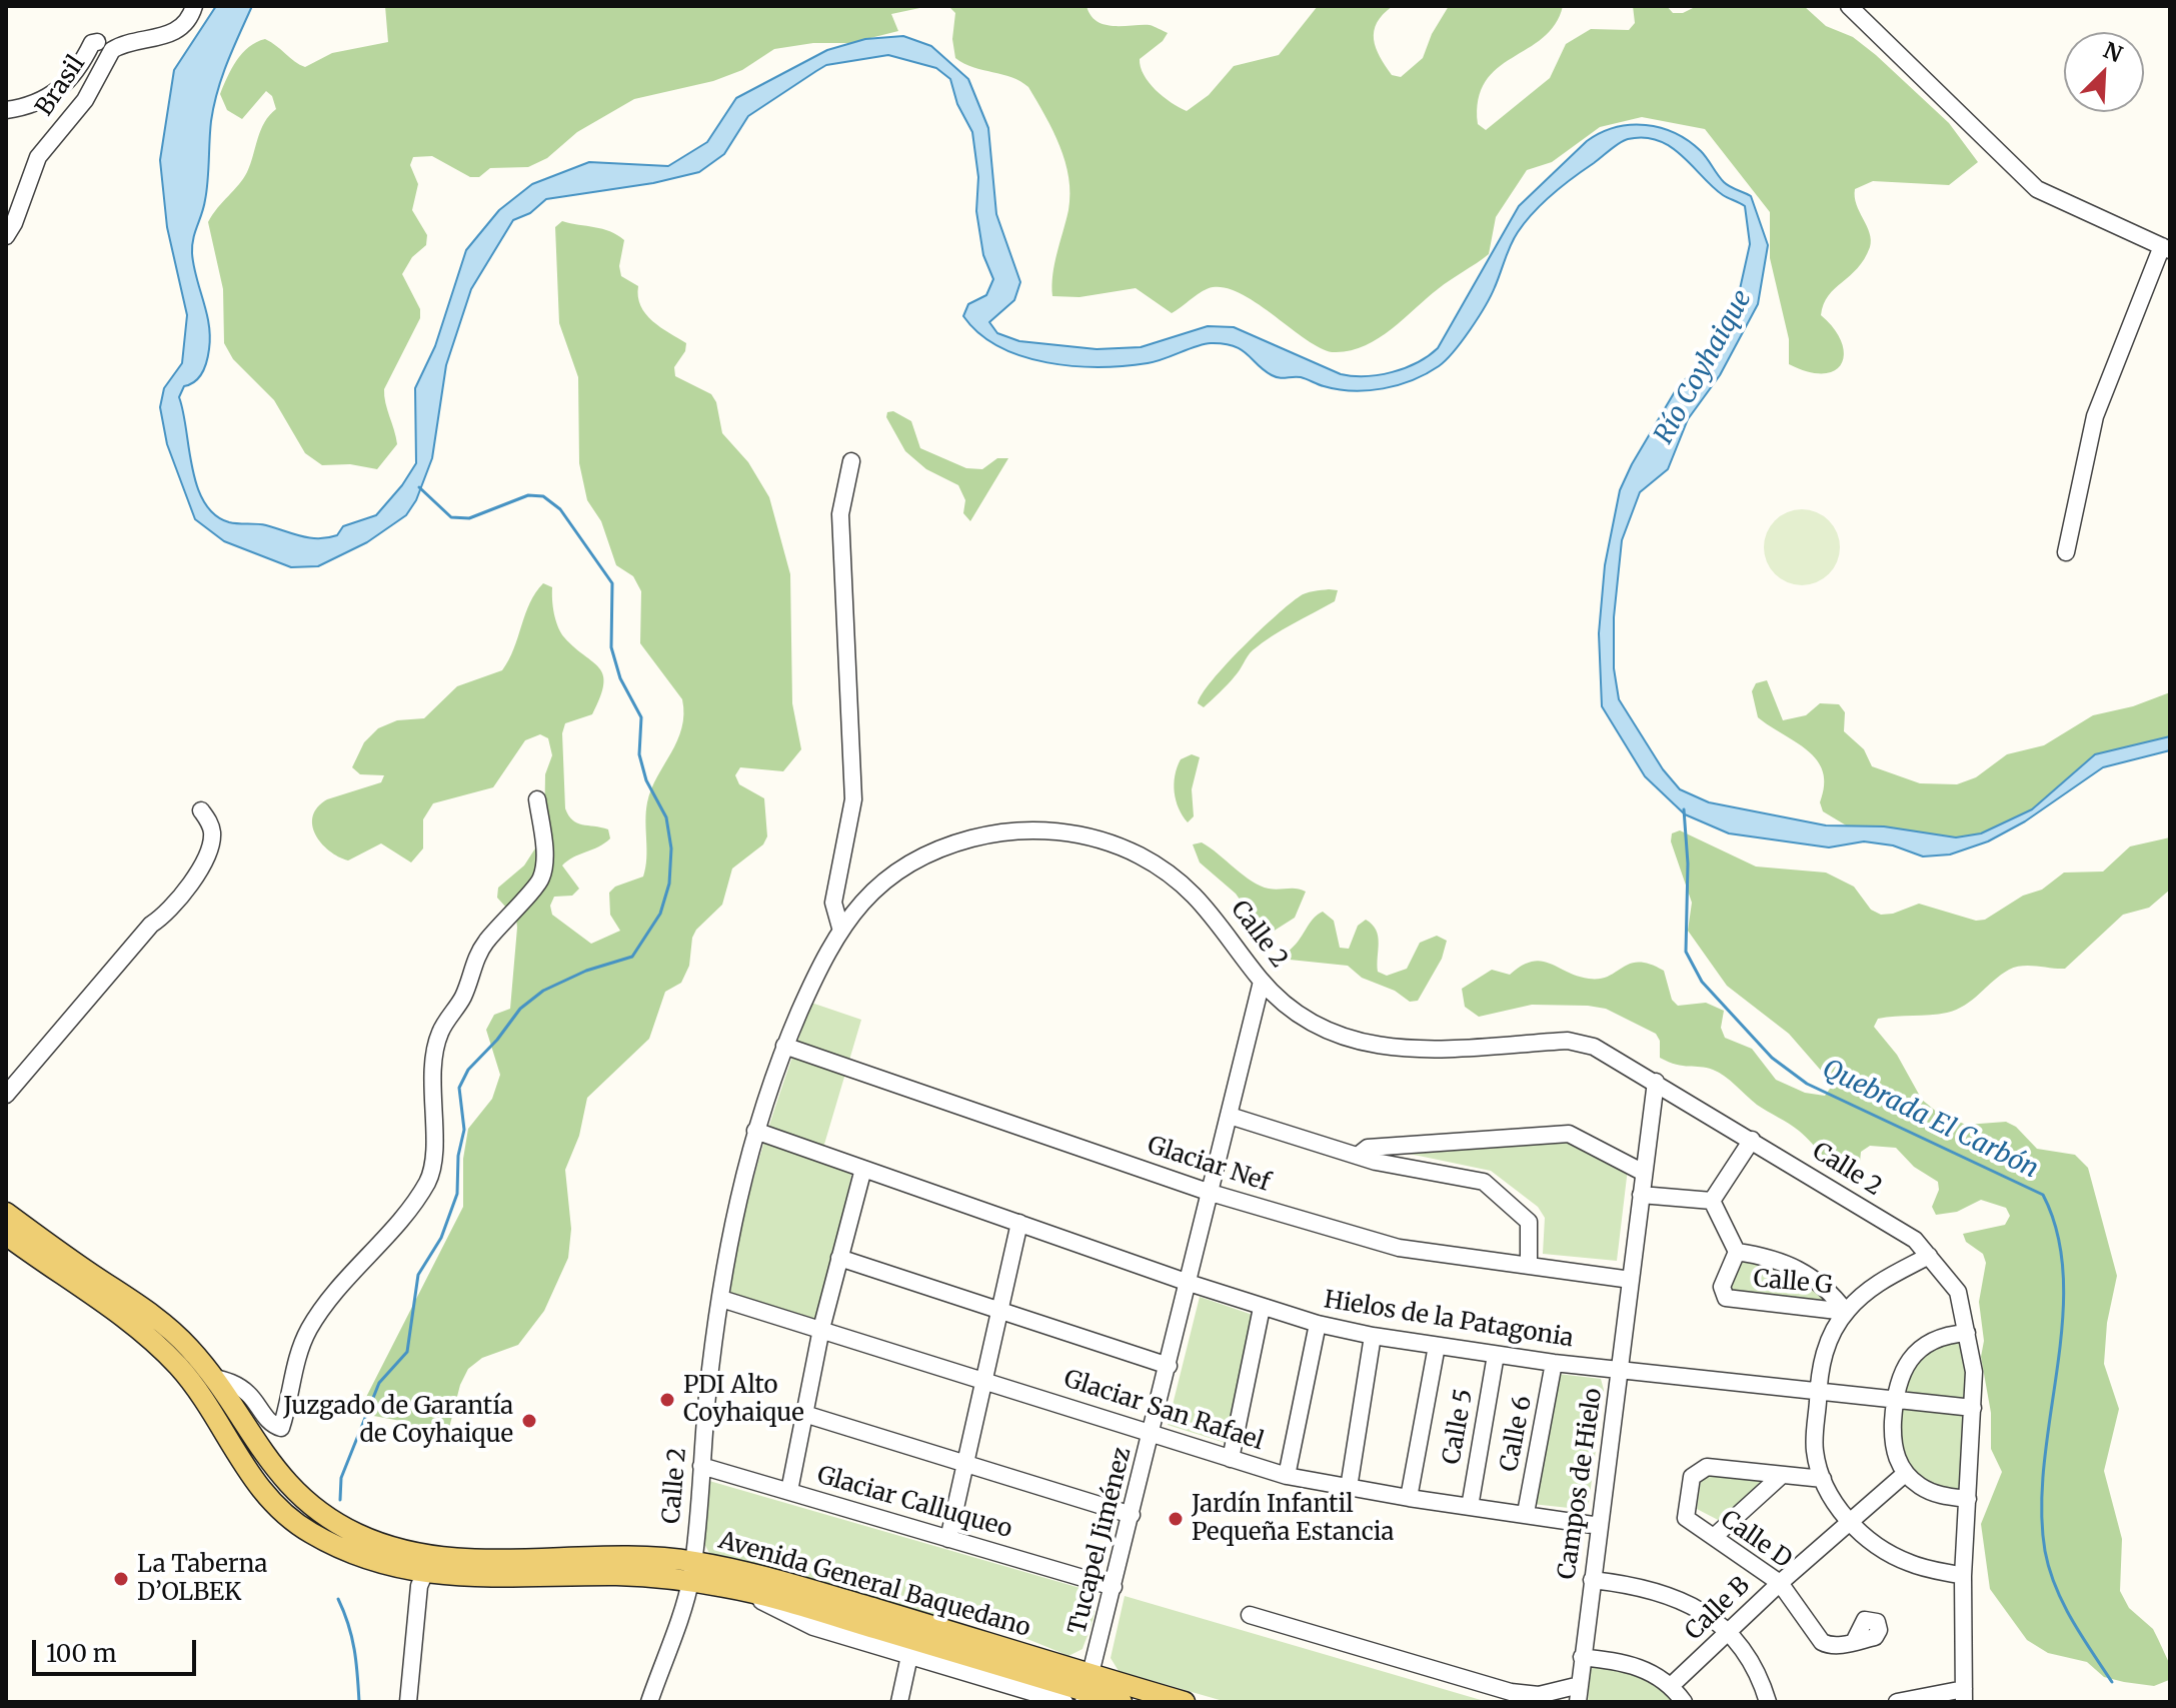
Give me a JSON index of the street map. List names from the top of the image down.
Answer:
{
  "streets": {
    "main road": ["Avenida General Baquedano"],
    "street": [
      "Brasil",
      "Calle 2",
      "Glaciar Nef",
      "Calle G",
      "Hielos de la Patagonia",
      "Glaciar San Rafael",
      "Calle 5",
      "Calle 6",
      "Campos de Hielo",
      "Glaciar Calluqueo",
      "Calle D",
      "Tucapel Jiménez",
      "Calle B"
    ]
  },
  "crossings": [
    ["Calle 2", "Glaciar Nef"],
    ["Calle 2", "Hielos de la Patagonia"],
    ["Calle 2", "Glaciar San Rafael"],
    ["Calle 2", "Campos de Hielo"],
    ["Calle 2", "Glaciar Calluqueo"],
    ["Calle 2", "Tucapel Jiménez"],
    ["Calle 2", "Avenida General Baquedano"],
    ["Glaciar Nef", "Campos de Hielo"],
    ["Glaciar Nef", "Tucapel Jiménez"],
    ["Hielos de la Patagonia", "Calle 5"],
    ["Hielos de la Patagonia", "Calle 6"],
    ["Hielos de la Patagonia", "Campos de Hielo"],
    ["Hielos de la Patagonia", "Tucapel Jiménez"],
    ["Glaciar San Rafael", "Calle 5"],
    ["Glaciar San Rafael", "Calle 6"],
    ["Glaciar San Rafael", "Campos de Hielo"],
    ["Glaciar San Rafael", "Tucapel Jiménez"],
    ["Glaciar Calluqueo", "Tucapel Jiménez"],
    ["Calle D", "Calle B"],
    ["Tucapel Jiménez", "Avenida General Baquedano"]
  ],
  "water": ["Río Coyhaique", "Quebrada El Carbón"],
  "places": [
    "PDI Alto Coyhaique",
    "Juzgado de Garantía de Coyhaique",
    "Jardín Infantil Pequeña Estancia",
    "La Taberna D’OLBEK"
  ],
  "scale_bar": "100 m",
  "north": "top right"
}
